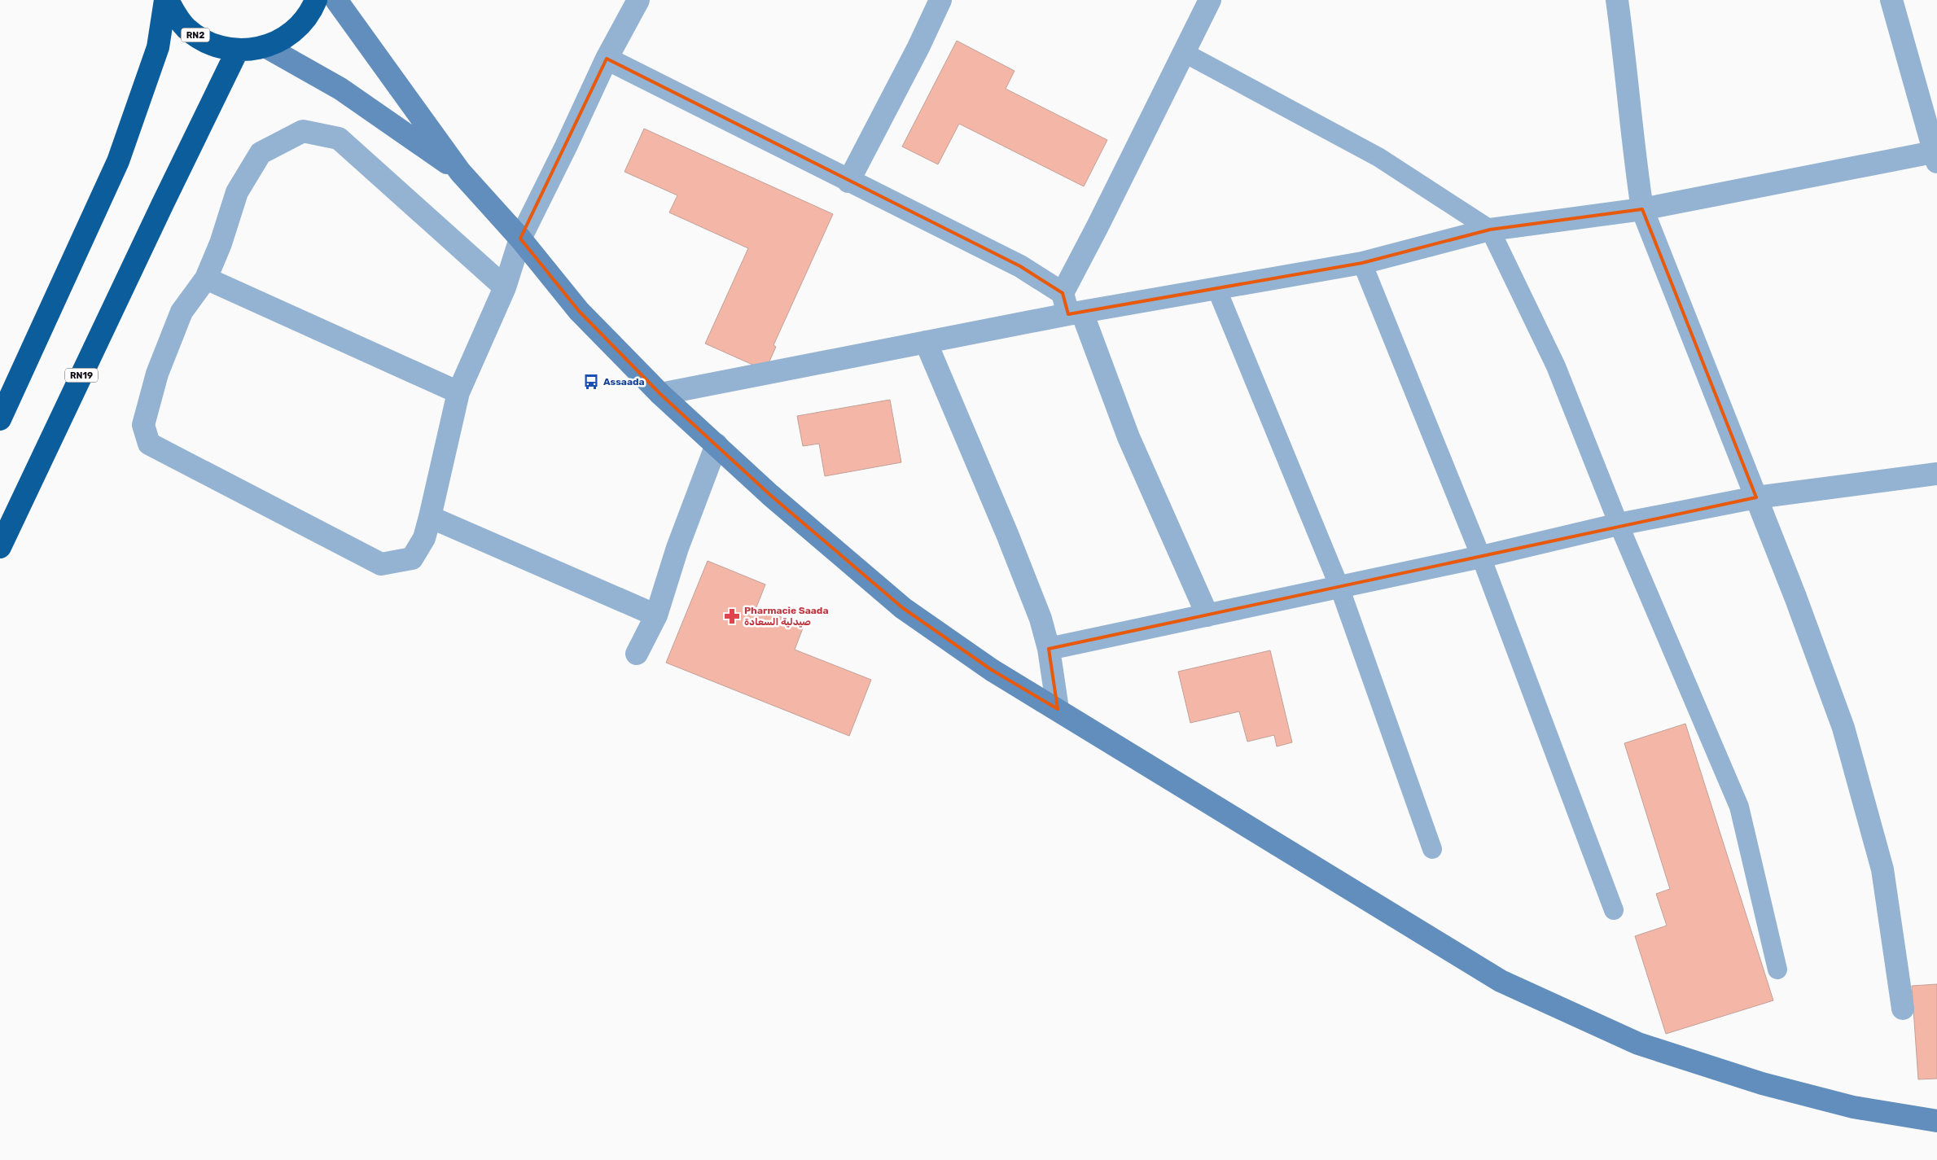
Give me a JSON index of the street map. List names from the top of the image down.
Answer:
{
  "streets": {
    "highway": ["RN2", "RN19"]
  },
  "crossings": [
    ["RN2", "RN19"]
  ],
  "places": {
    "bus stop": ["Assaada"],
    "pharmacy": ["Pharmacie Saada صيدلية السعادة"]
  }
}
